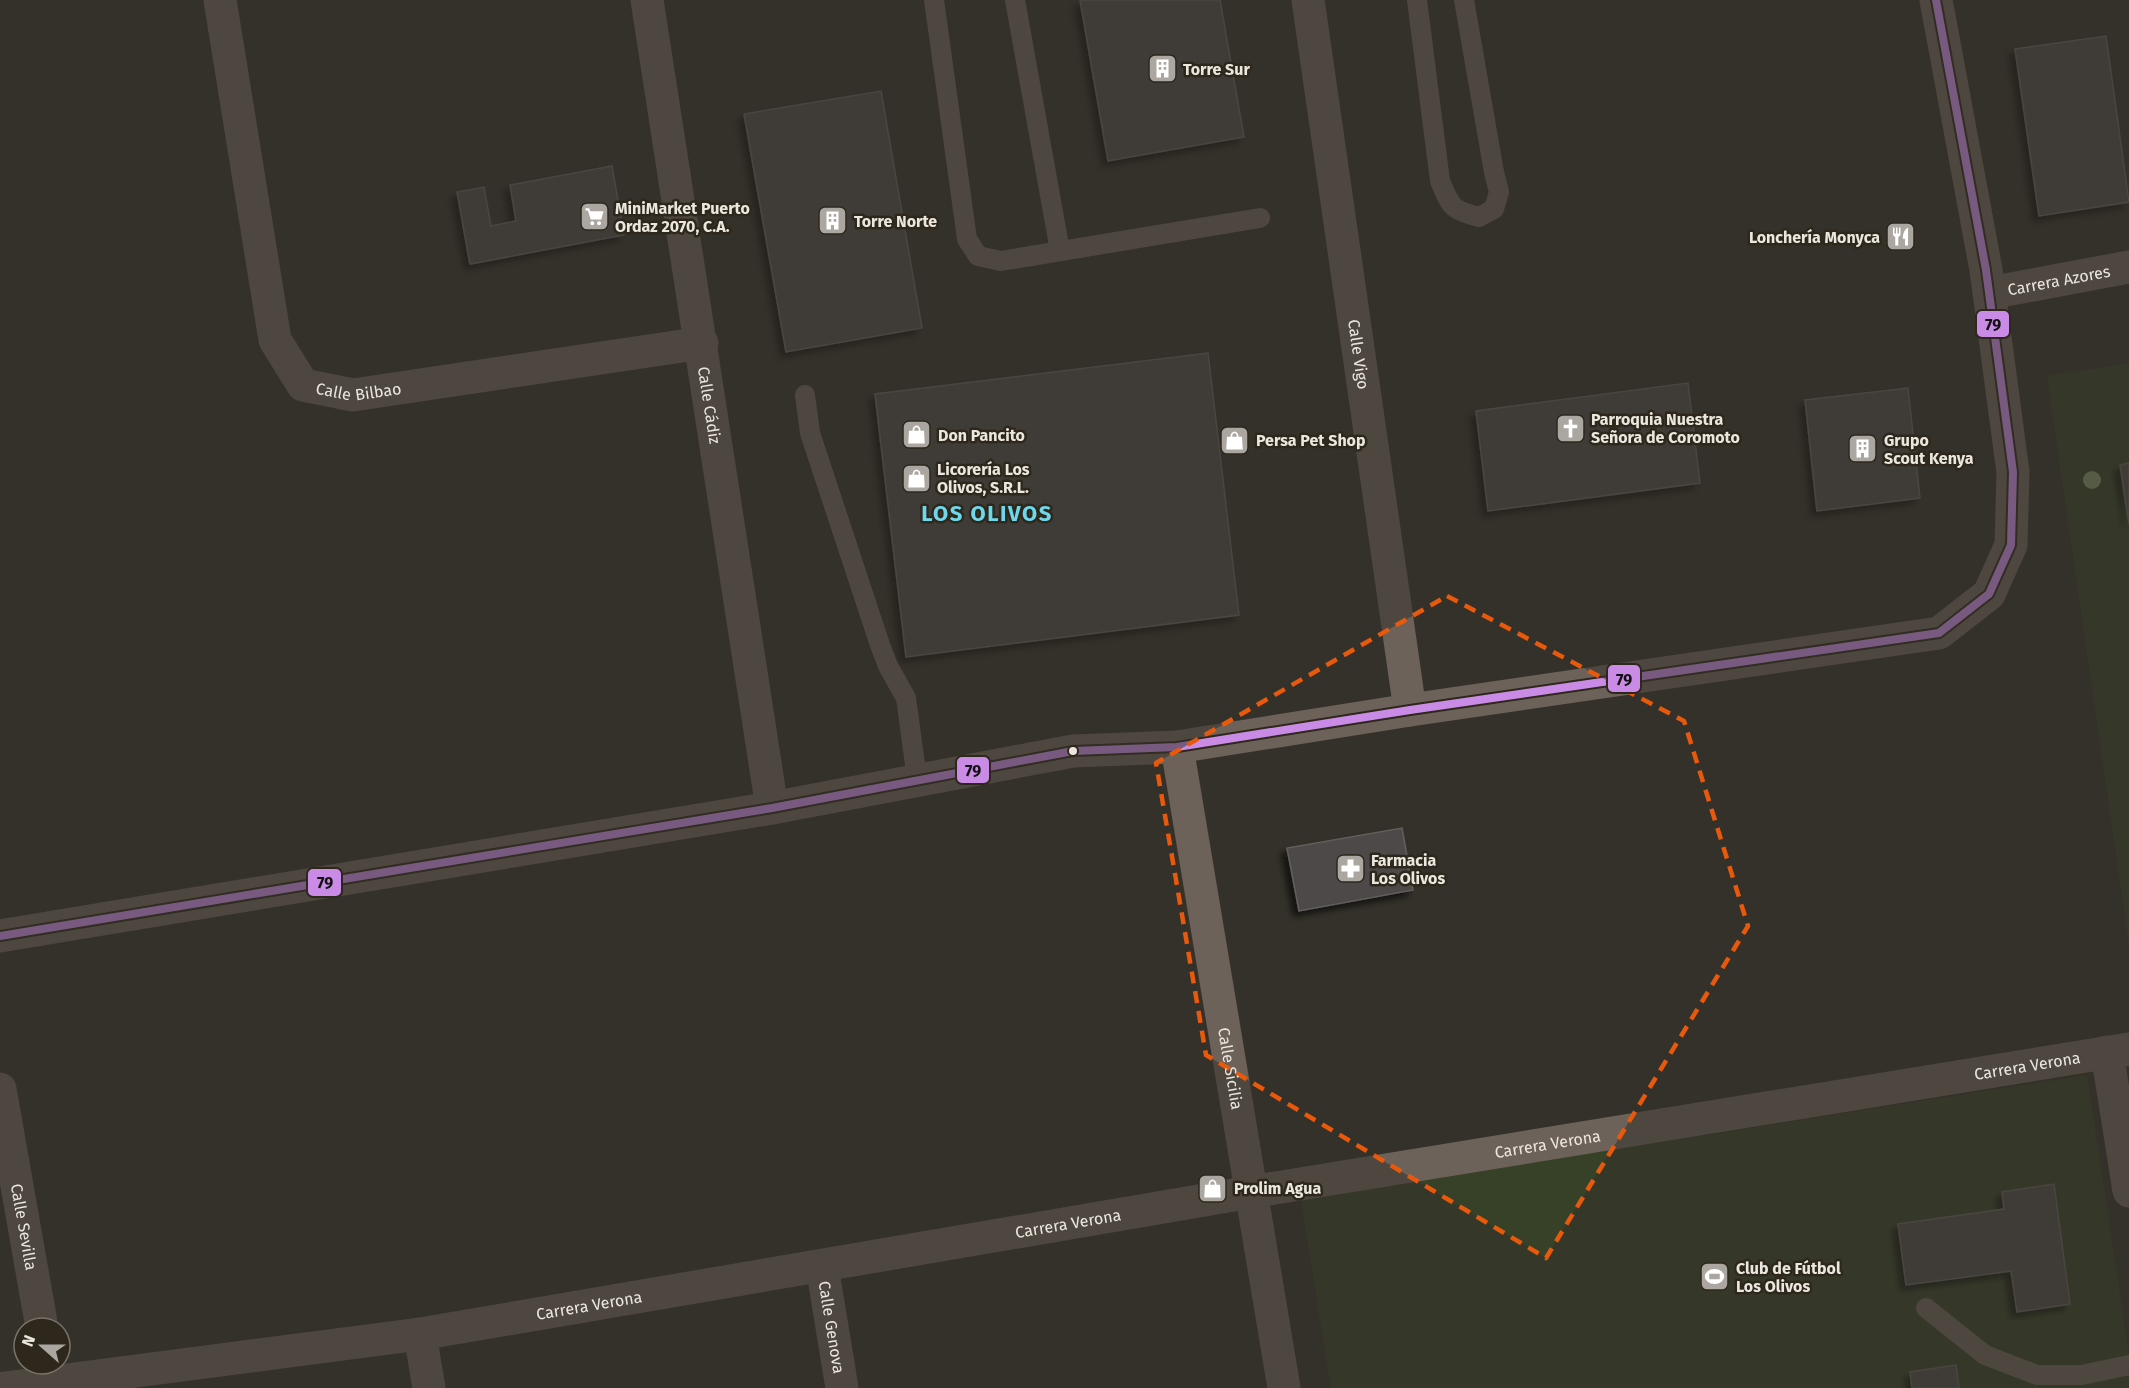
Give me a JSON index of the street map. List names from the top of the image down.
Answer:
{
  "streets": {
    "street": [
      "Carrera Azores",
      "Calle Vigo",
      "Calle Bilbao",
      "Calle Cádiz",
      "Carrera Verona",
      "Calle Sicilia",
      "Calle Sevilla",
      "Calle Genova"
    ]
  },
  "crossings": [
    ["Calle Bilbao", "Calle Cádiz"],
    ["Carrera Verona", "Calle Sicilia"],
    ["Carrera Verona", "Calle Genova"]
  ],
  "districts": ["LOS OLIVOS"],
  "places": {
    "building": ["Torre Sur", "Torre Norte", "Grupo Scout Kenya"],
    "supermarket": ["MiniMarket Puerto Ordaz 2070, C.A."],
    "restaurant": ["Lonchería Monyca"],
    "church": ["Parroquia Nuestra Señora de Coromoto"],
    "shop": [
      "Don Pancito",
      "Persa Pet Shop",
      "Licorería Los Olivos, S.R.L.",
      "Prolim Agua"
    ],
    "pharmacy": ["Farmacia Los Olivos"],
    "sports": ["Club de Fútbol Los Olivos"]
  },
  "lines": ["transit line 79"],
  "north": "left"
}
